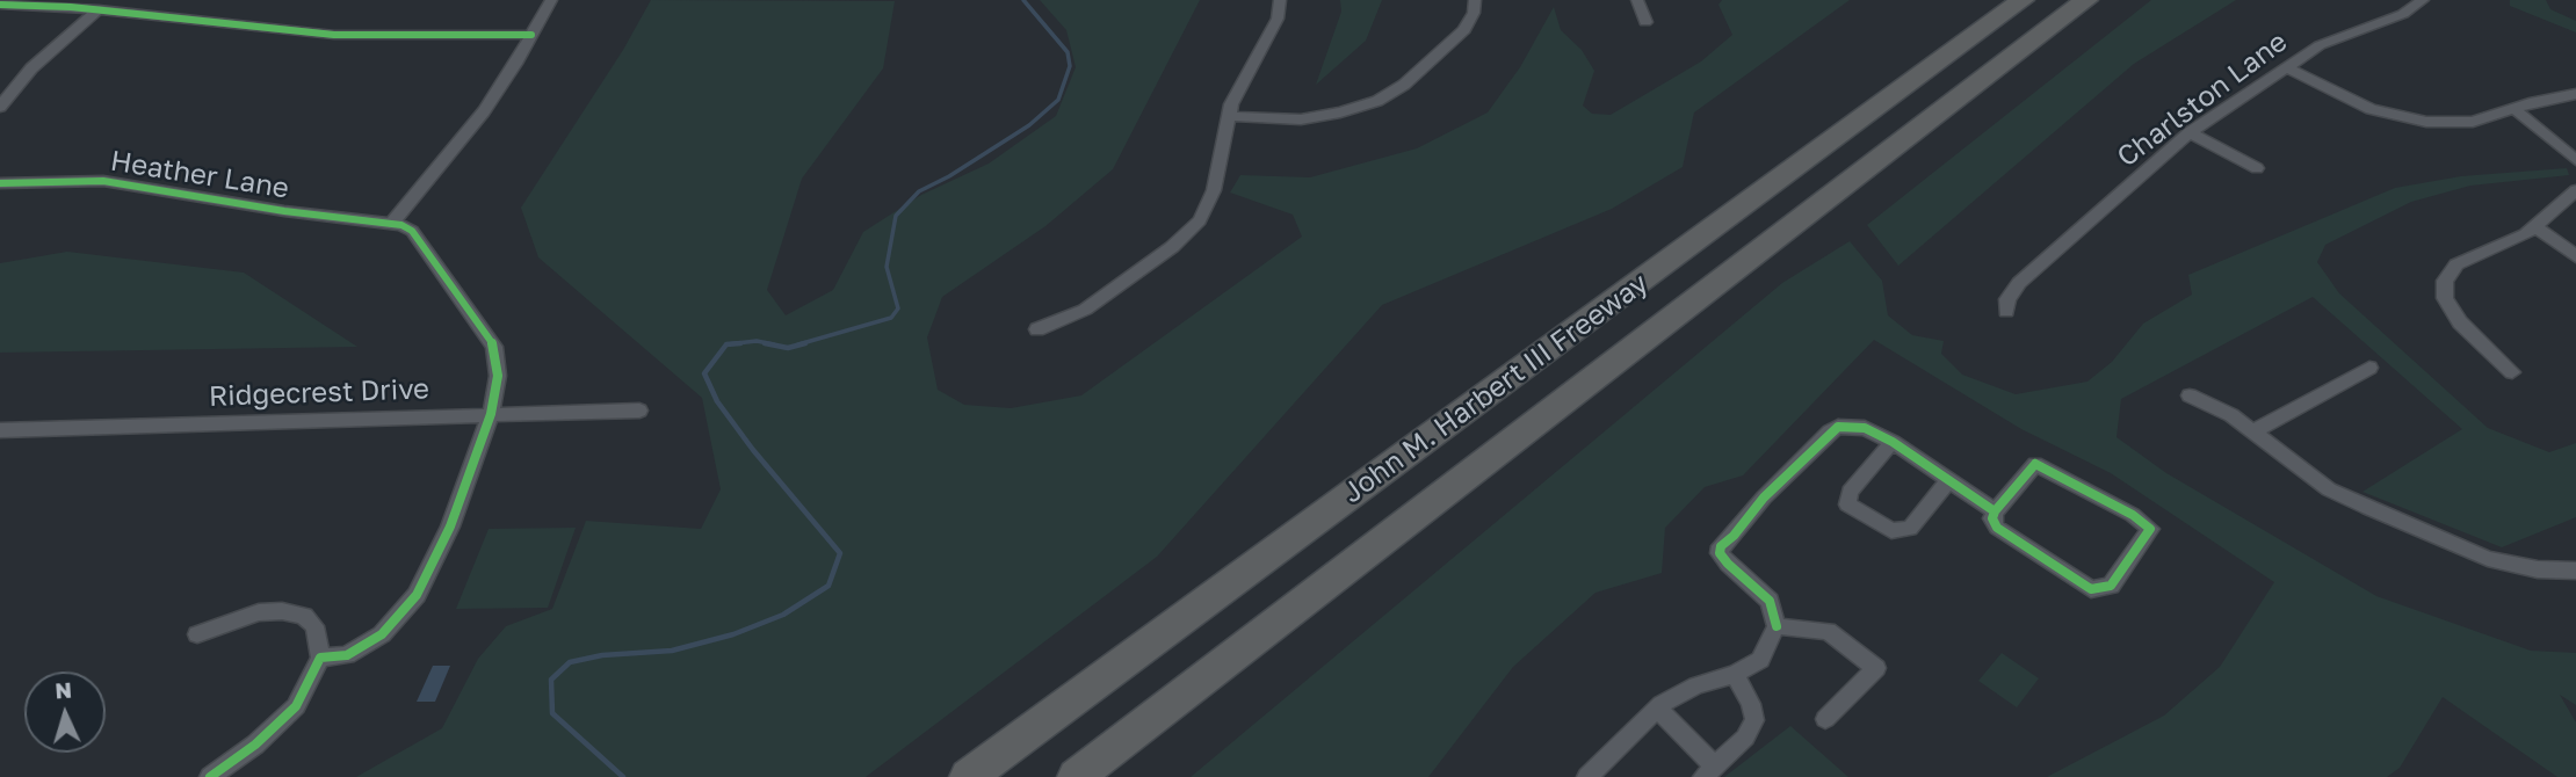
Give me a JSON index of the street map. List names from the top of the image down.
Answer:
{
  "streets": {
    "highway": ["John M. Harbert III Freeway"],
    "street": ["Charlston Lane", "Heather Lane", "Ridgecrest Drive"]
  },
  "north": "top"
}
